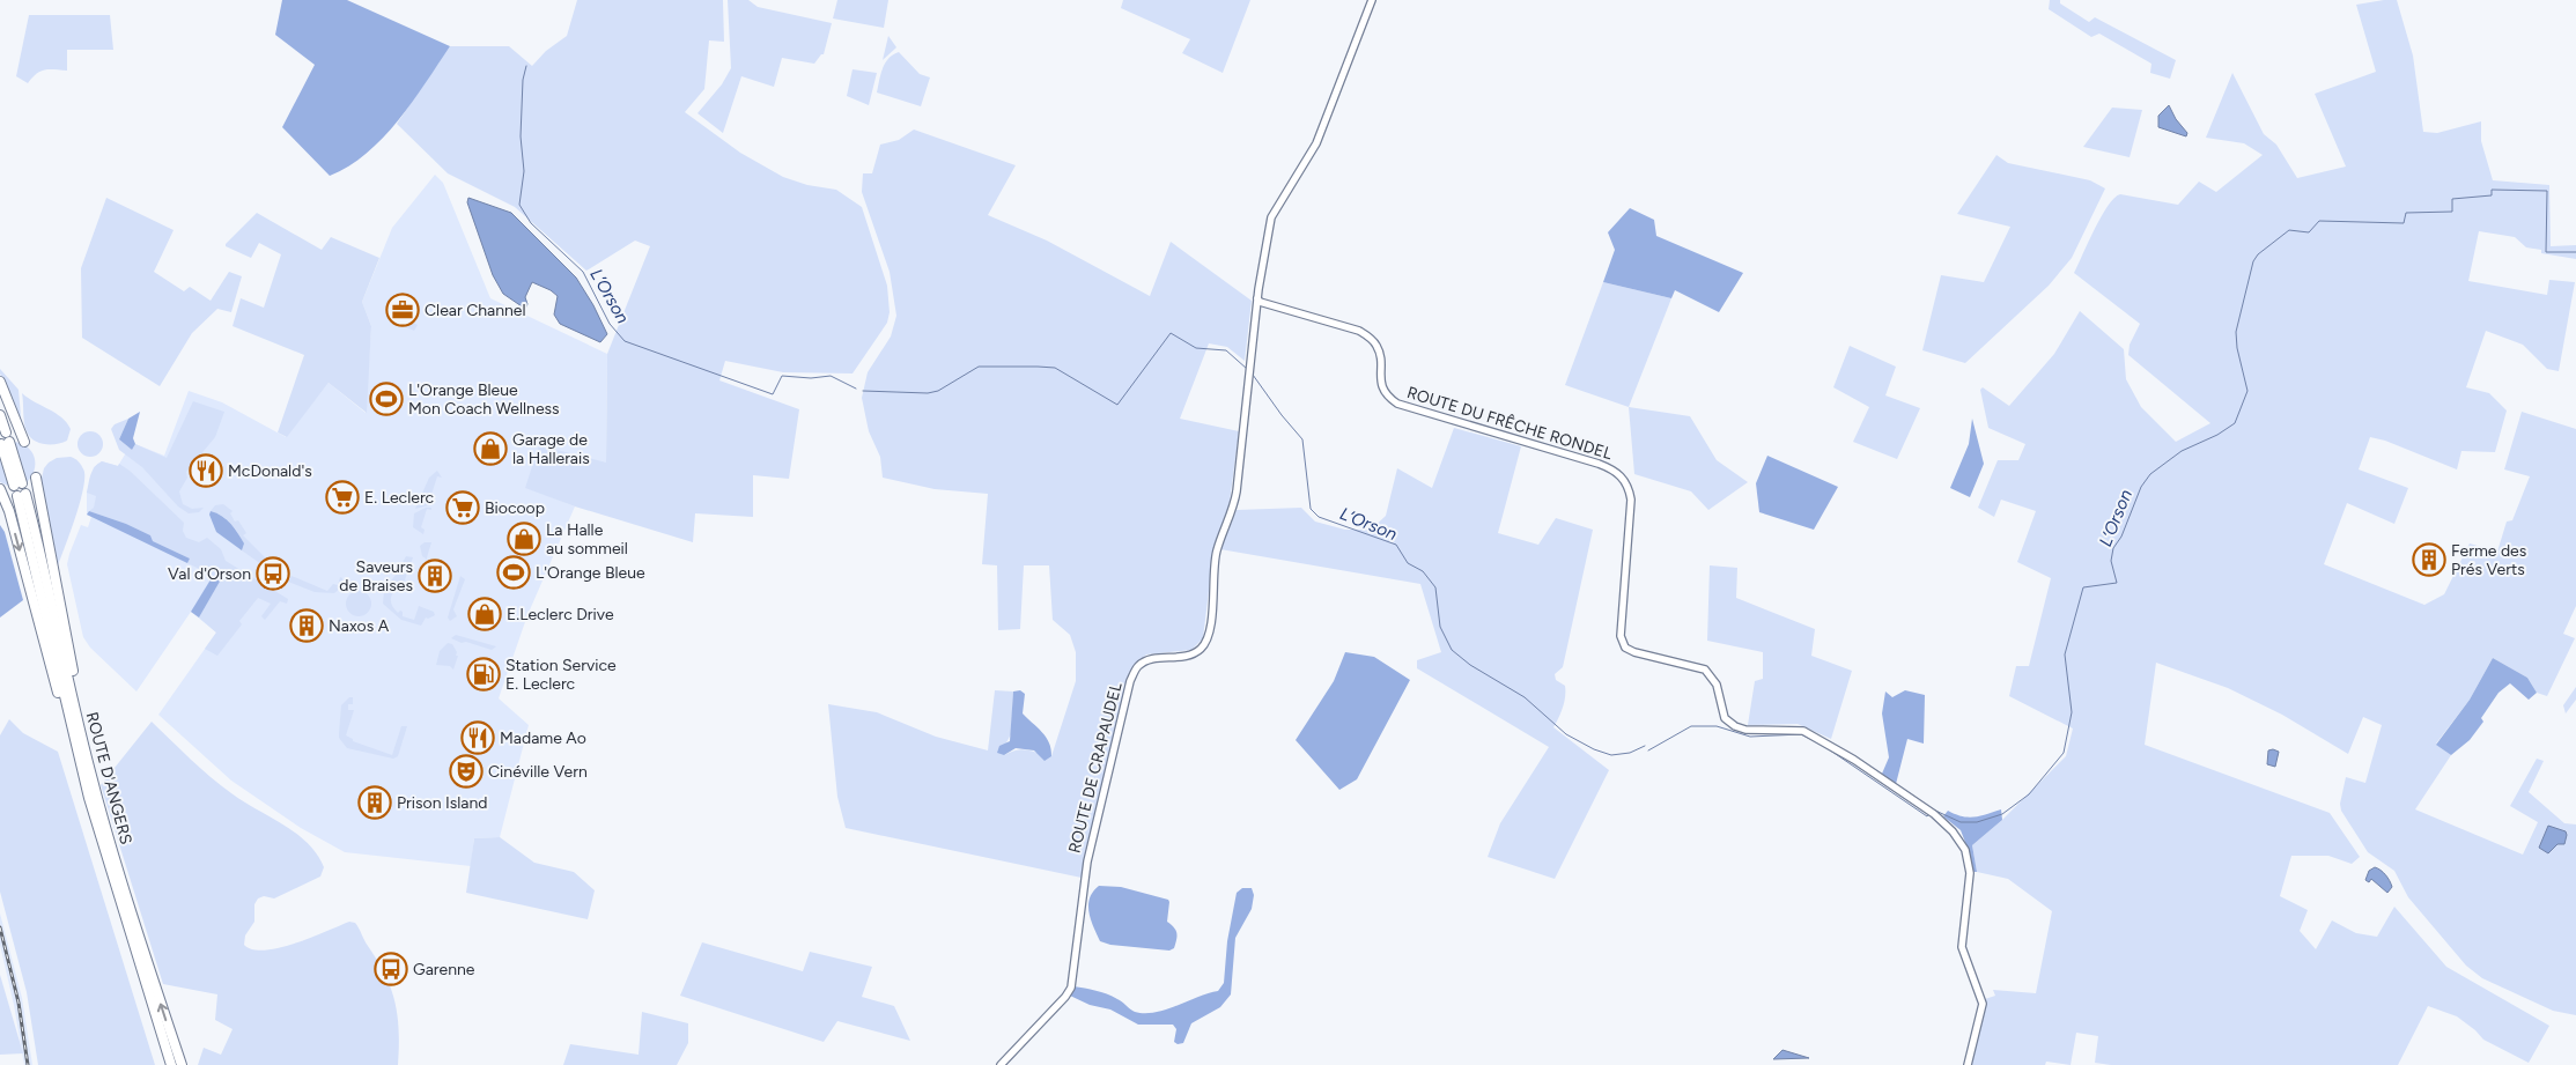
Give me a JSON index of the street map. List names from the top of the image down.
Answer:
{
  "streets": {
    "highway": ["ROUTE D'ANGERS"],
    "street": ["ROUTE DU FRÊCHE RONDEL", "ROUTE DE CRAPAUDEL"]
  },
  "crossings": [
    ["ROUTE DU FRÊCHE RONDEL", "ROUTE DE CRAPAUDEL"]
  ],
  "water": ["L’Orson"],
  "places": {
    "office": ["Clear Channel"],
    "sports": ["L'Orange Bleue Mon Coach Wellness", "L'Orange Bleue"],
    "shop": ["Garage de la Hallerais", "La Halle au sommeil", "E.Leclerc Drive"],
    "restaurant": ["McDonald's", "Madame Ao"],
    "supermarket": ["E. Leclerc", "Biocoop"],
    "building": [
      "Ferme des Prés Verts",
      "Saveurs de Braises",
      "Naxos A",
      "Prison Island"
    ],
    "bus stop": ["Val d'Orson", "Garenne"],
    "fuel station": ["Station Service E. Leclerc"],
    "theatre": ["Cinéville Vern"]
  }
}
